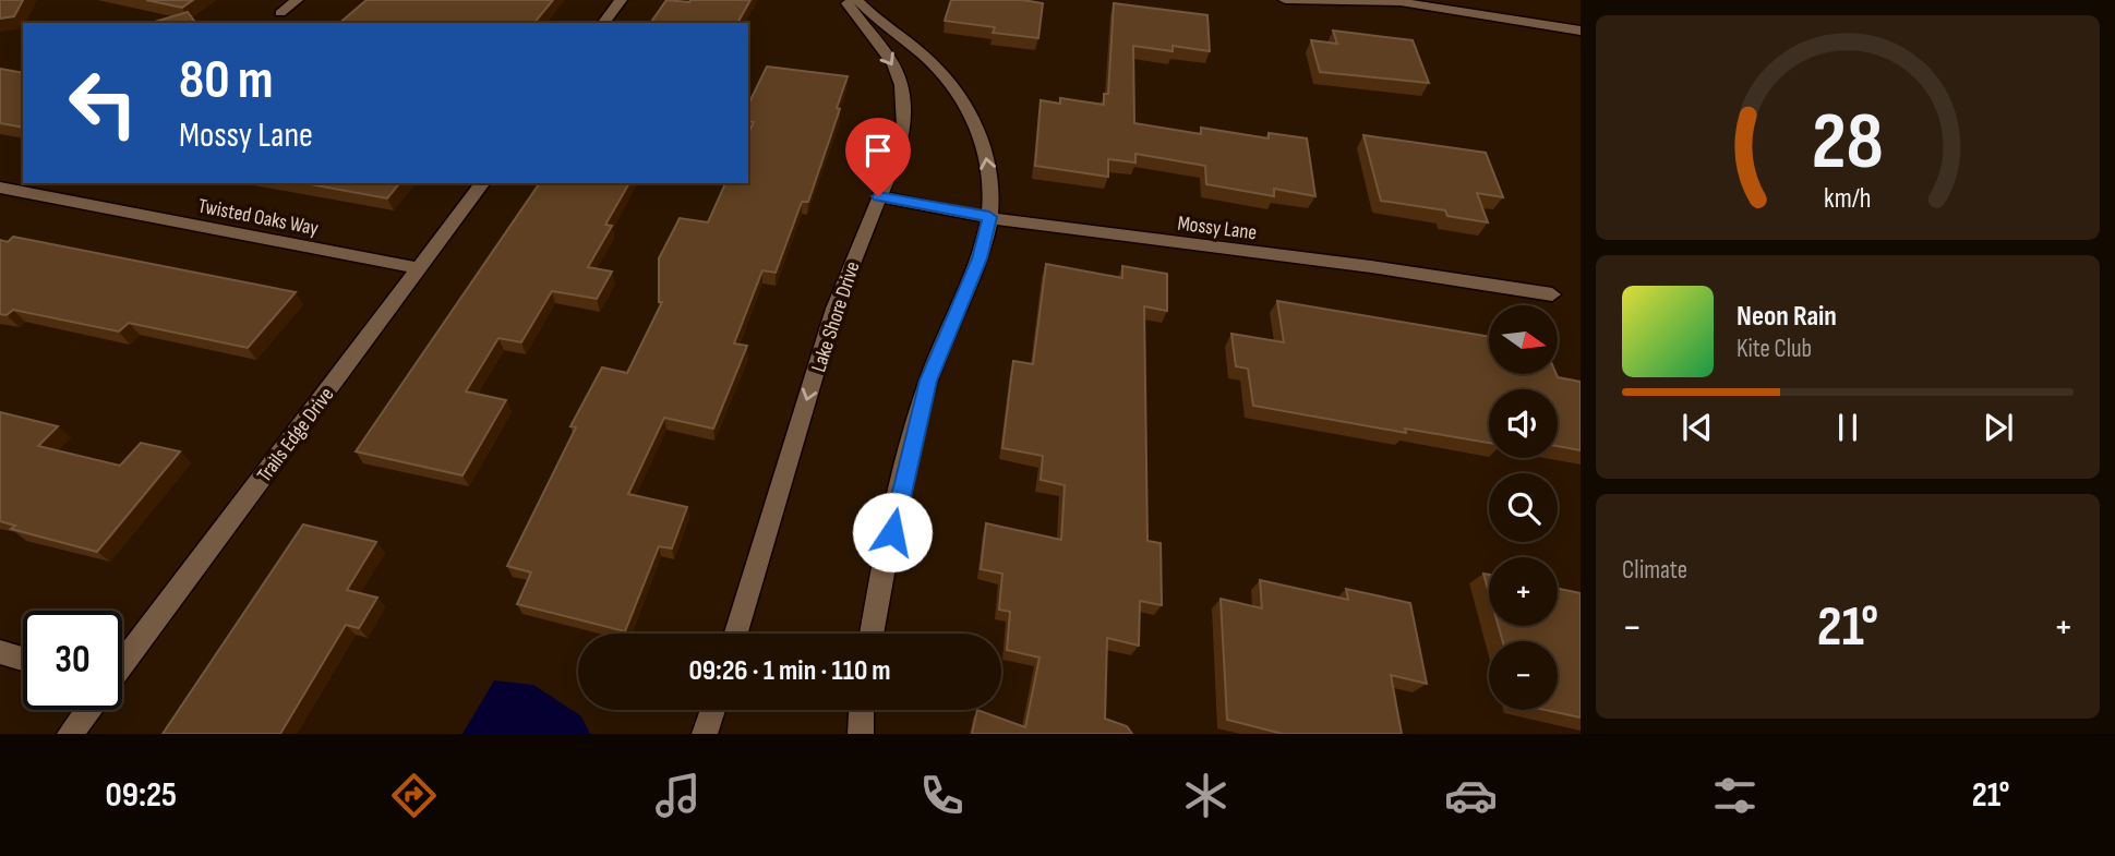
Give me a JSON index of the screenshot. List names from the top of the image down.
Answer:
{
  "streets": {
    "street": [
      "Twisted Oaks Way",
      "Mossy Lane",
      "Lake Shore Drive",
      "Trails Edge Drive"
    ]
  },
  "crossings": [
    ["Twisted Oaks Way", "Trails Edge Drive"],
    ["Mossy Lane", "Lake Shore Drive"]
  ],
  "north": "right",
  "page": {
    "turn": ["80 m", "Mossy Lane"],
    "song": ["Neon Rain", "Kite Club"],
    "map_buttons": ["+", "−"],
    "tile": "Climate",
    "heat": ["−", "21°", "+"],
    "limit": "30",
    "trip": "09:26 · 1 min · 110 m",
    "tabs": ["09:25", "21°"],
    "gauge": ["28", "km/h"]
  }
}
